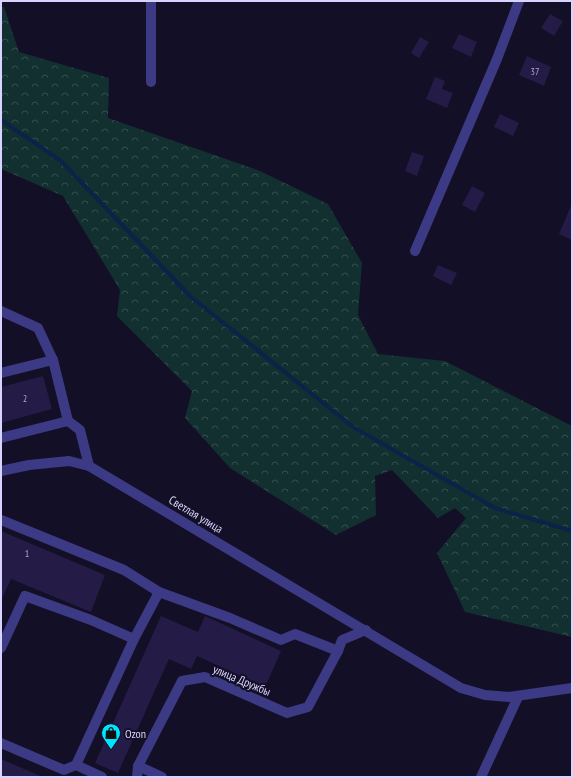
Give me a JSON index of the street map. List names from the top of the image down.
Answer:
{
  "streets": {
    "street": ["Светлая улица", "улица Дружбы"]
  },
  "places": {
    "shop": ["Ozon"]
  },
  "house_numbers": ["37", "2", "1"]
}
